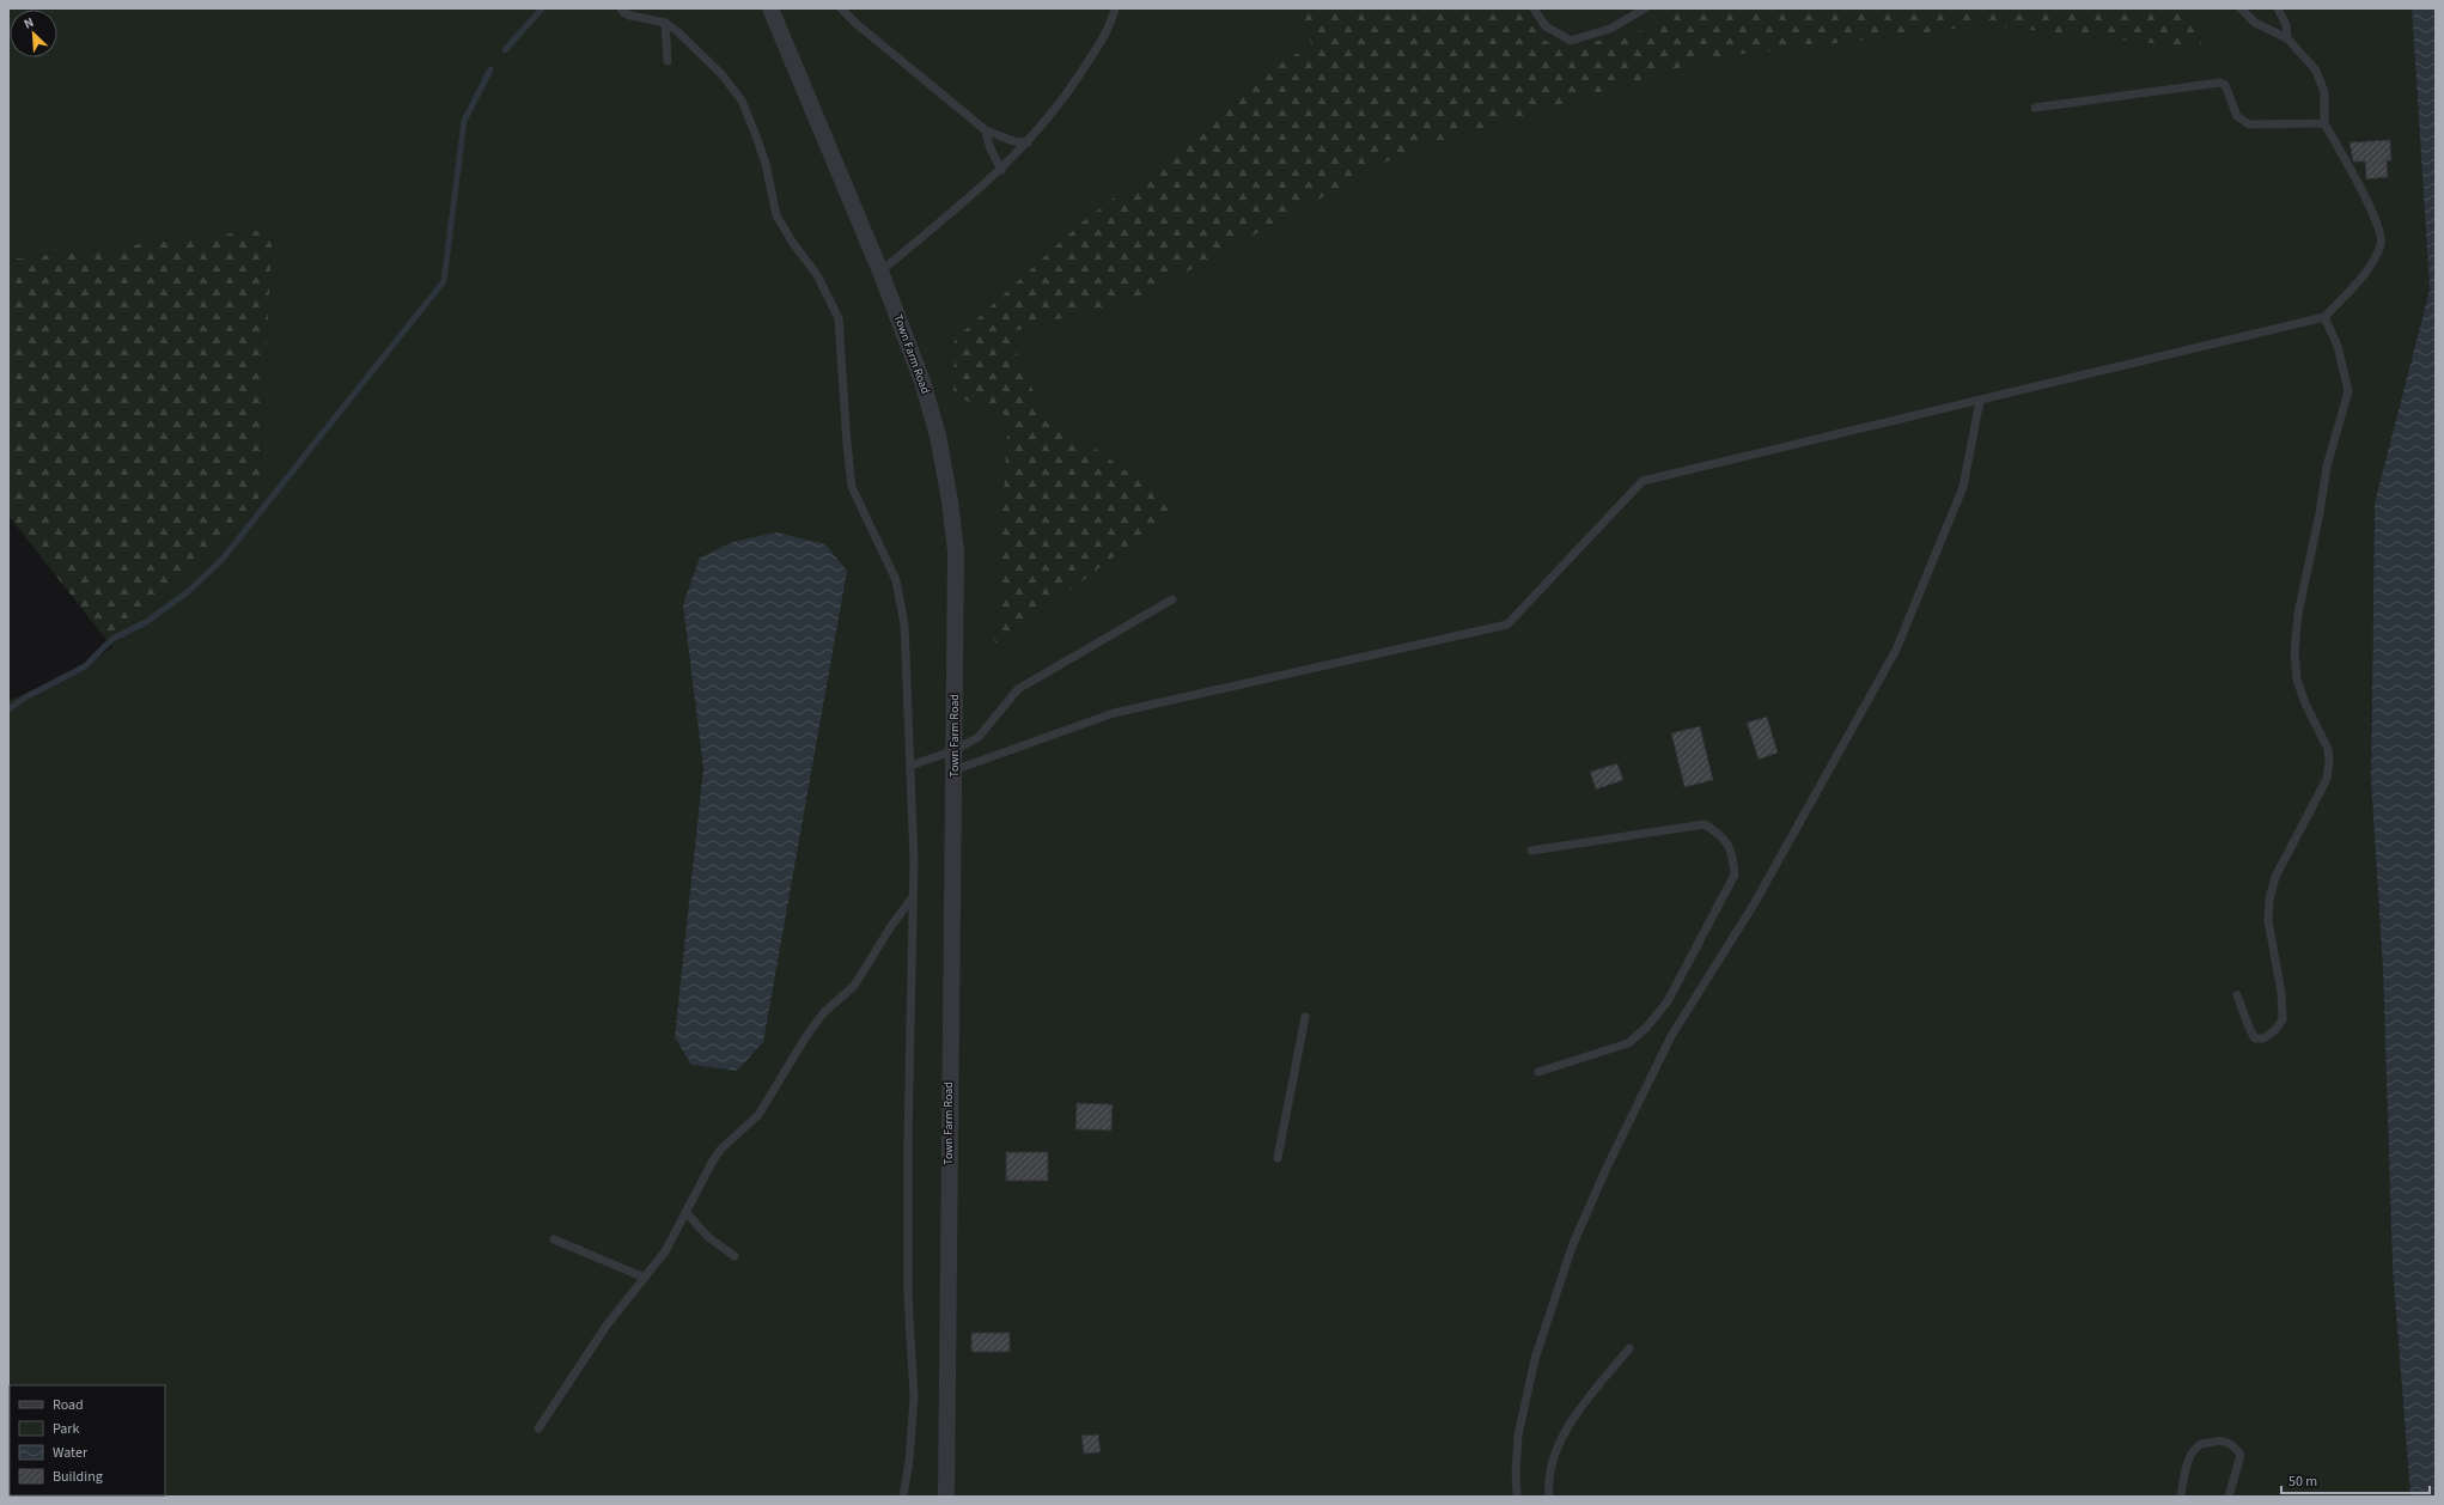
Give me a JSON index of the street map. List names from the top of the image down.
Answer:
{
  "streets": {
    "street": ["Town Farm Road"]
  },
  "legend": [
    "Road",
    "Park",
    "Water",
    "Building"
  ],
  "scale_bar": "50 m",
  "north": "top left"
}
